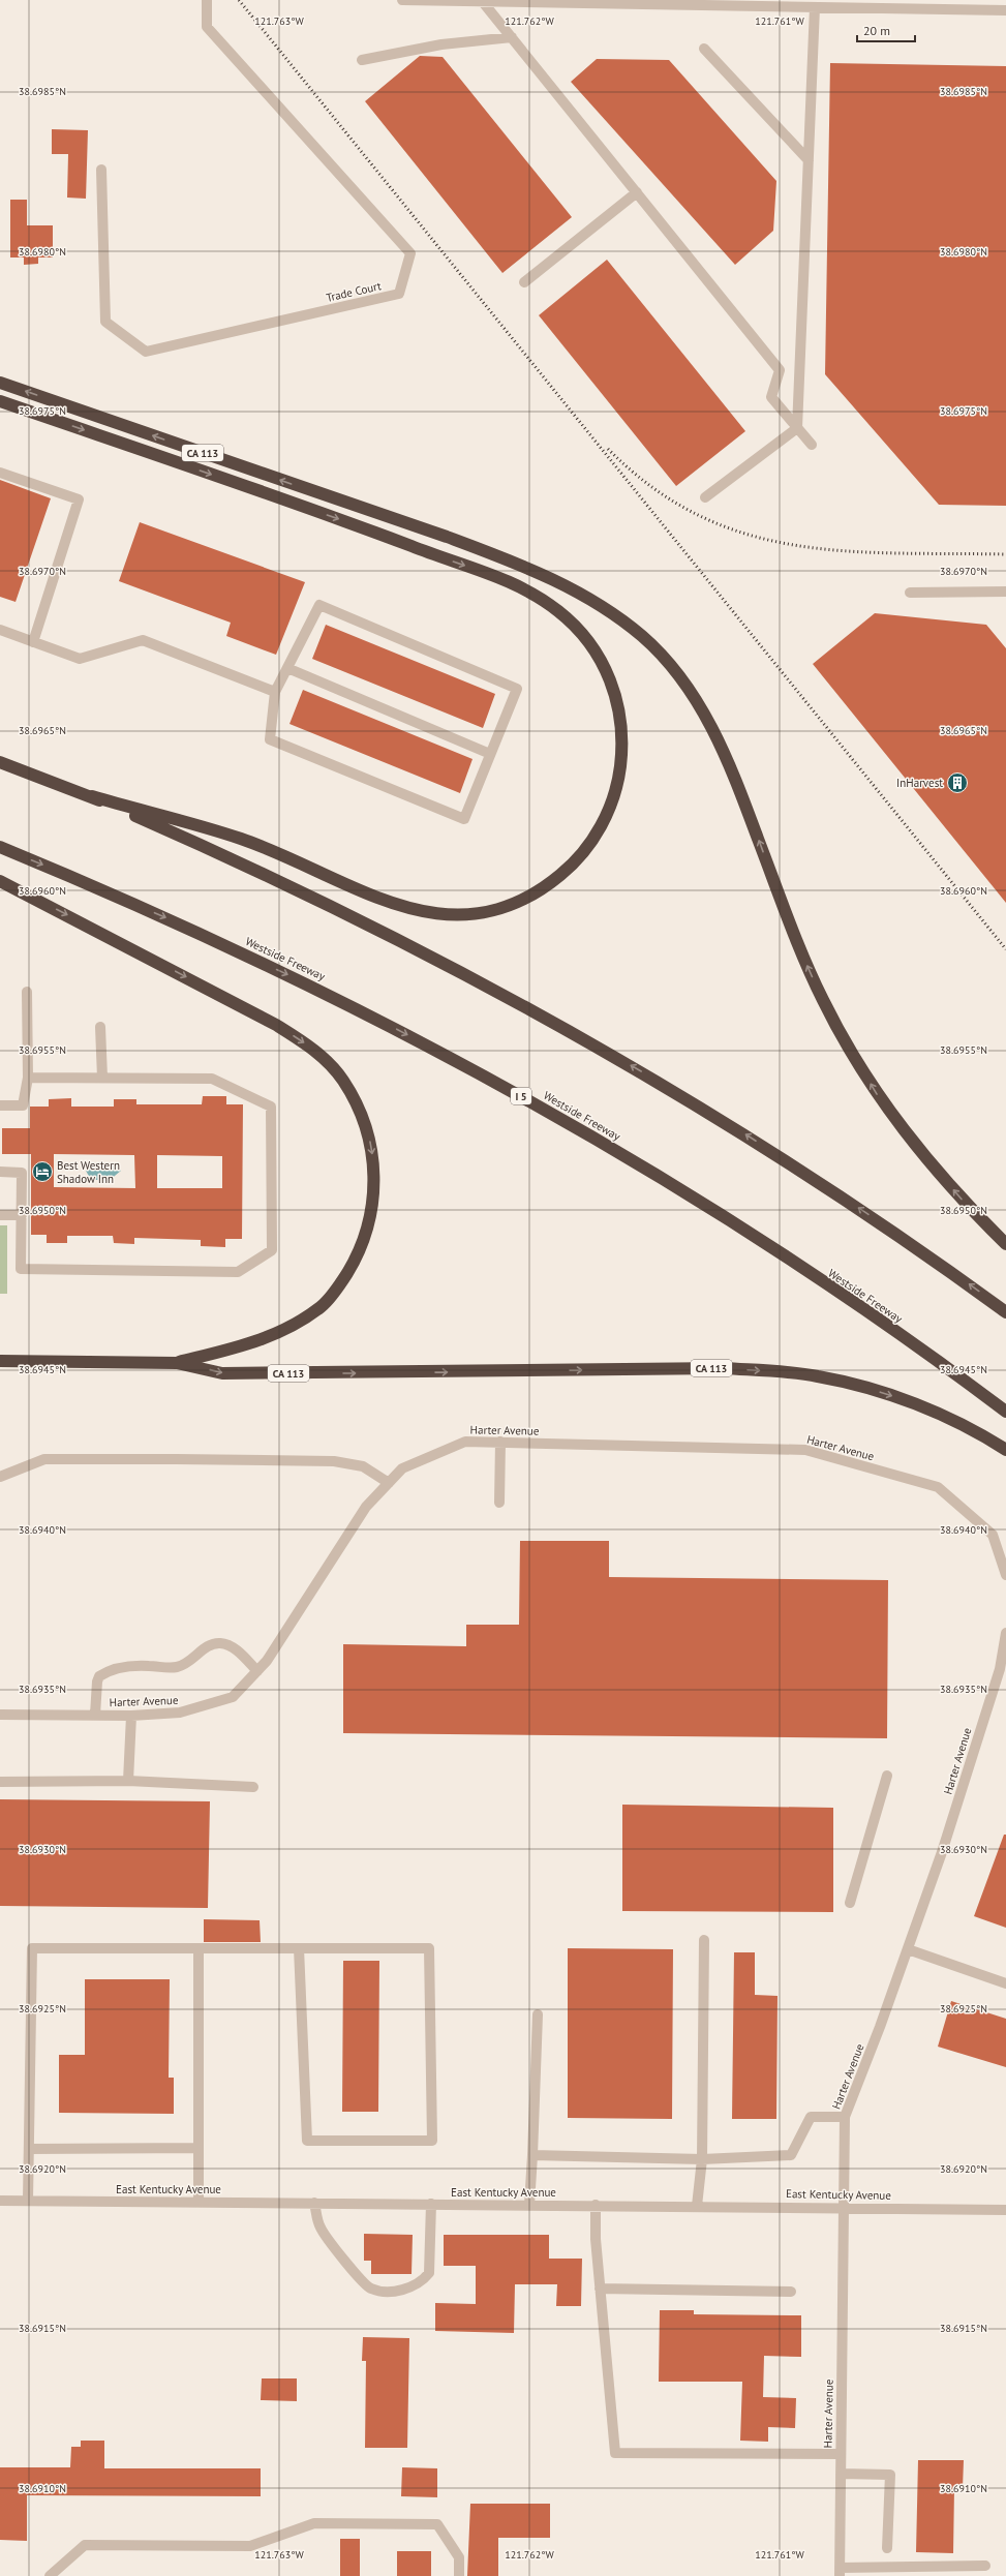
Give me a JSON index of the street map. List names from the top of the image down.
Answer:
{
  "streets": {
    "highway": ["CA 113", "Westside Freeway", "I 5"],
    "street": ["Trade Court", "Harter Avenue", "East Kentucky Avenue"]
  },
  "crossings": [
    ["Harter Avenue", "East Kentucky Avenue"]
  ],
  "places": {
    "building": ["InHarvest"],
    "hotel": ["Best Western Shadow Inn"]
  },
  "scale_bar": "20 m",
  "coordinates": [
    "121.763°W",
    "121.762°W",
    "121.761°W",
    "38.6985°N",
    "38.6980°N",
    "38.6975°N",
    "38.6970°N",
    "38.6965°N",
    "38.6960°N",
    "38.6955°N",
    "38.6950°N",
    "38.6945°N",
    "38.6940°N",
    "38.6935°N",
    "38.6930°N",
    "38.6925°N",
    "38.6920°N",
    "38.6915°N",
    "38.6910°N"
  ]
}
